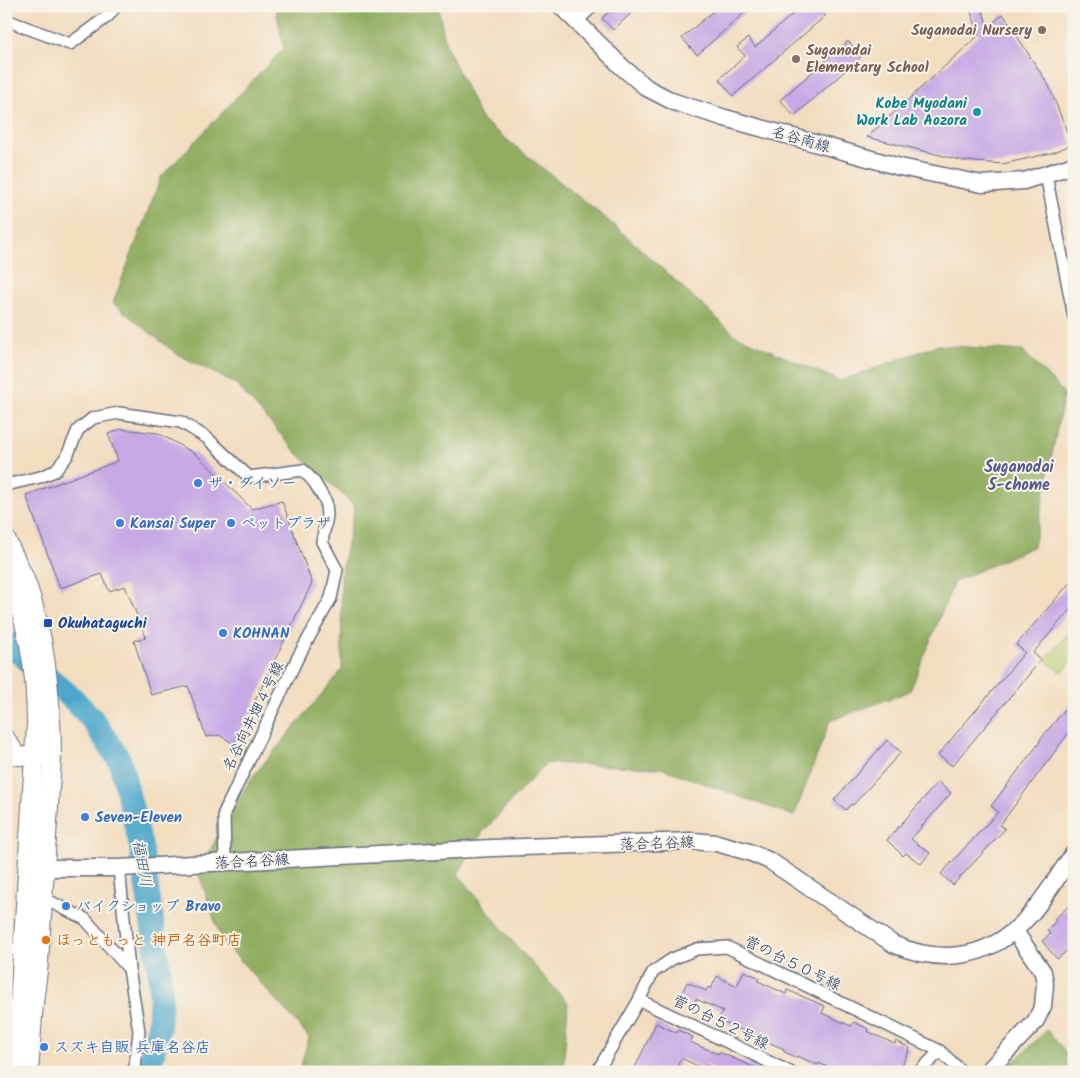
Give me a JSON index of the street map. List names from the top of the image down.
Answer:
{
  "streets": {
    "street": [
      "名谷南線",
      "名谷向井畑４号線",
      "落合名谷線",
      "菅の台５０号線",
      "菅の台５２号線"
    ]
  },
  "crossings": [
    ["名谷向井畑４号線", "落合名谷線"],
    ["菅の台５０号線", "菅の台５２号線"]
  ],
  "districts": ["Suganodai 5-chome"],
  "water": ["福田川"],
  "places": {
    "other": [
      "Suganodai Nursery",
      "Suganodai Elementary School",
      "Kobe Myodani Work Lab Aozora",
      "ザ・ダイソー",
      "Kansai Super",
      "ペットプラザ",
      "KOHNAN",
      "Seven-Eleven",
      "バイクショップ Bravo",
      "ほっともっと 神戸名谷町店",
      "スズキ自販 兵庫名谷店"
    ],
    "transit": ["Okuhataguchi"]
  }
}
